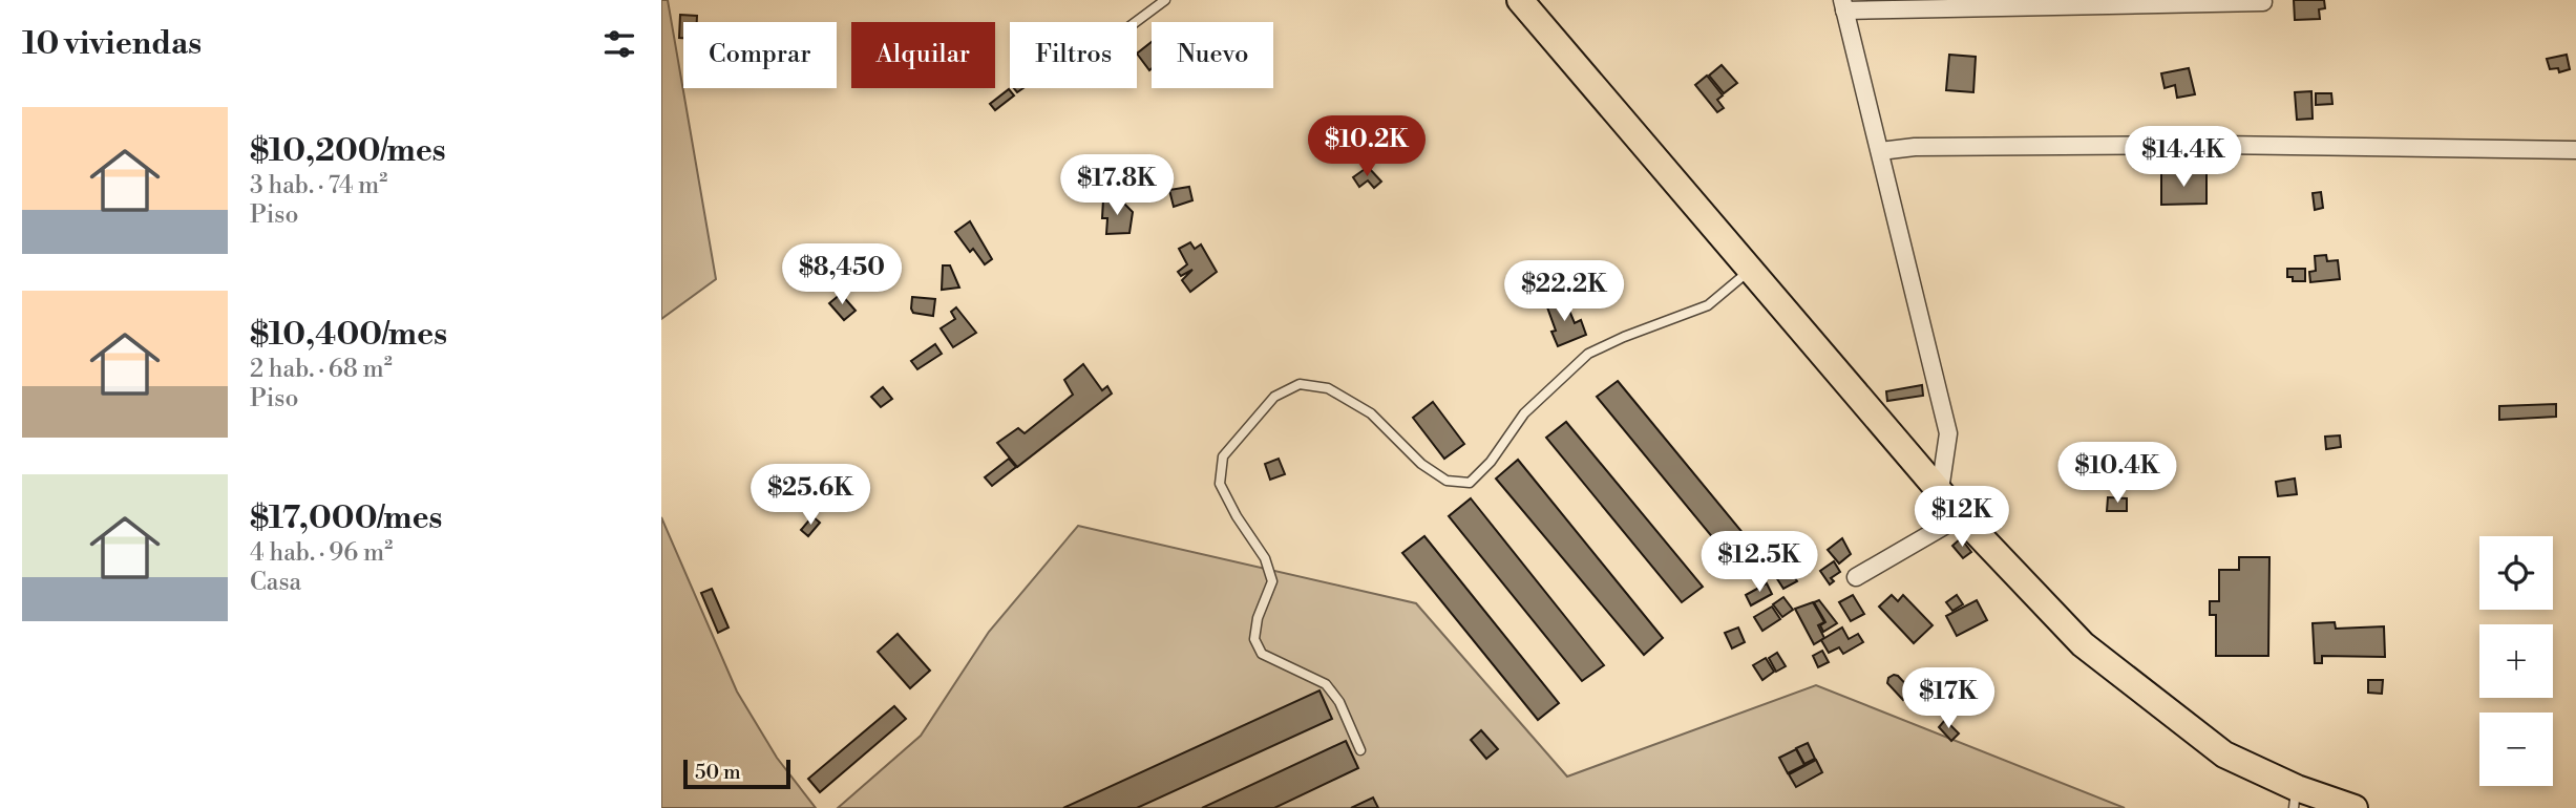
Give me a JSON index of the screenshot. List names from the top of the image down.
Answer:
{
  "scale_bar": "50 m",
  "page": {
    "heading": "10 viviendas",
    "chip": [
      "Comprar",
      "Alquilar",
      "Filtros",
      "Nuevo"
    ],
    "list": [
      {
        "name": "$10,200/mes",
        "note": "3 hab. · 74 m² · Piso"
      },
      {
        "name": "$10,400/mes",
        "note": "2 hab. · 68 m² · Piso"
      },
      {
        "name": "$17,000/mes",
        "note": "4 hab. · 96 m² · Casa"
      }
    ],
    "price": [
      "$10.2K",
      "$14.4K",
      "$17.8K",
      "$8,450",
      "$22.2K",
      "$10.4K",
      "$25.6K",
      "$12K",
      "$12.5K",
      "$17K"
    ],
    "map_buttons": ["+", "−"],
    "scale": "50 m"
  }
}
